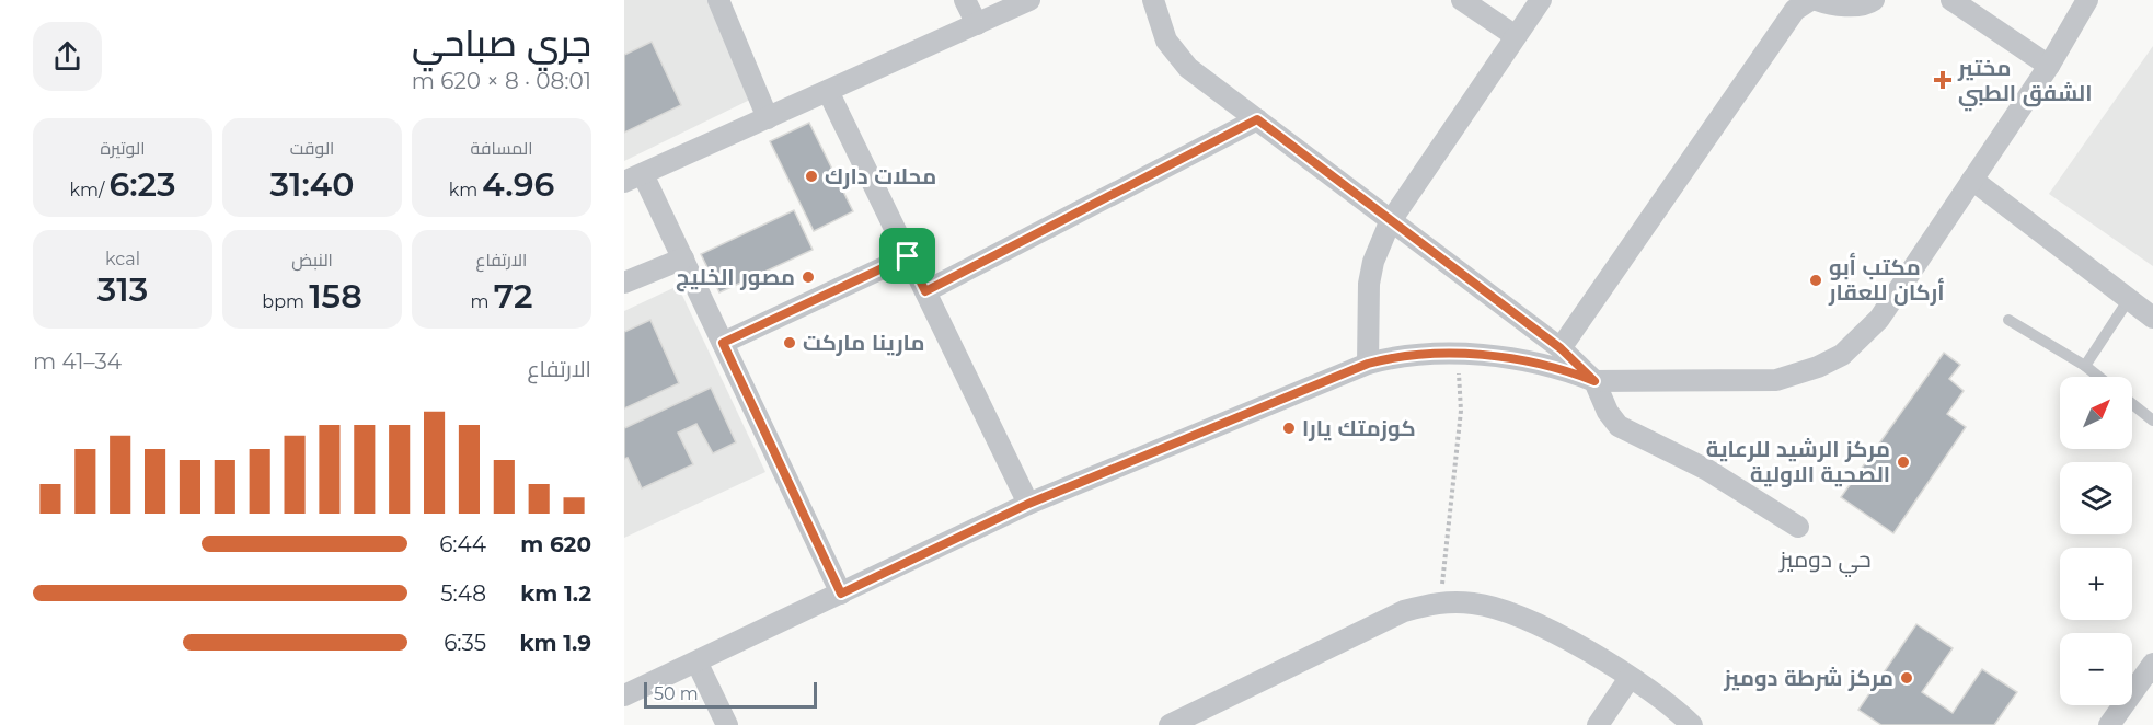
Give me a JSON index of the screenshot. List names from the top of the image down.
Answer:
{
  "districts": ["حي دوميز"],
  "places": {
    "health": ["مختير الشفق الطبي"],
    "other": [
      "محلات دارك",
      "مصور الخليج",
      "مكتب أبو أركان للعقار",
      "مارينا ماركت",
      "كوزمتك يارا",
      "مركز الرشيد للرعاية الصحية الاولية",
      "مركز شرطة دوميز"
    ]
  },
  "scale_bar": "50 m",
  "north": "top right",
  "page": {
    "heading": ["جري صباحي", "08:01 · 8 × 620 m"],
    "stats": [
      ["المسافة", "4.96 km"],
      ["الوقت", "31:40"],
      ["الوتيرة", "6:23 /km"],
      ["الارتفاع", "72 m"],
      ["النبض", "158 bpm"],
      ["kcal", "313"]
    ],
    "chart": ["الارتفاع", "34–41 m"],
    "map_buttons": ["+", "−"],
    "list": [
      {
        "name": "620 m",
        "note": "6:44"
      },
      {
        "name": "1.2 km",
        "note": "5:48"
      },
      {
        "name": "1.9 km",
        "note": "6:35"
      }
    ],
    "scale": "50 m"
  }
}
